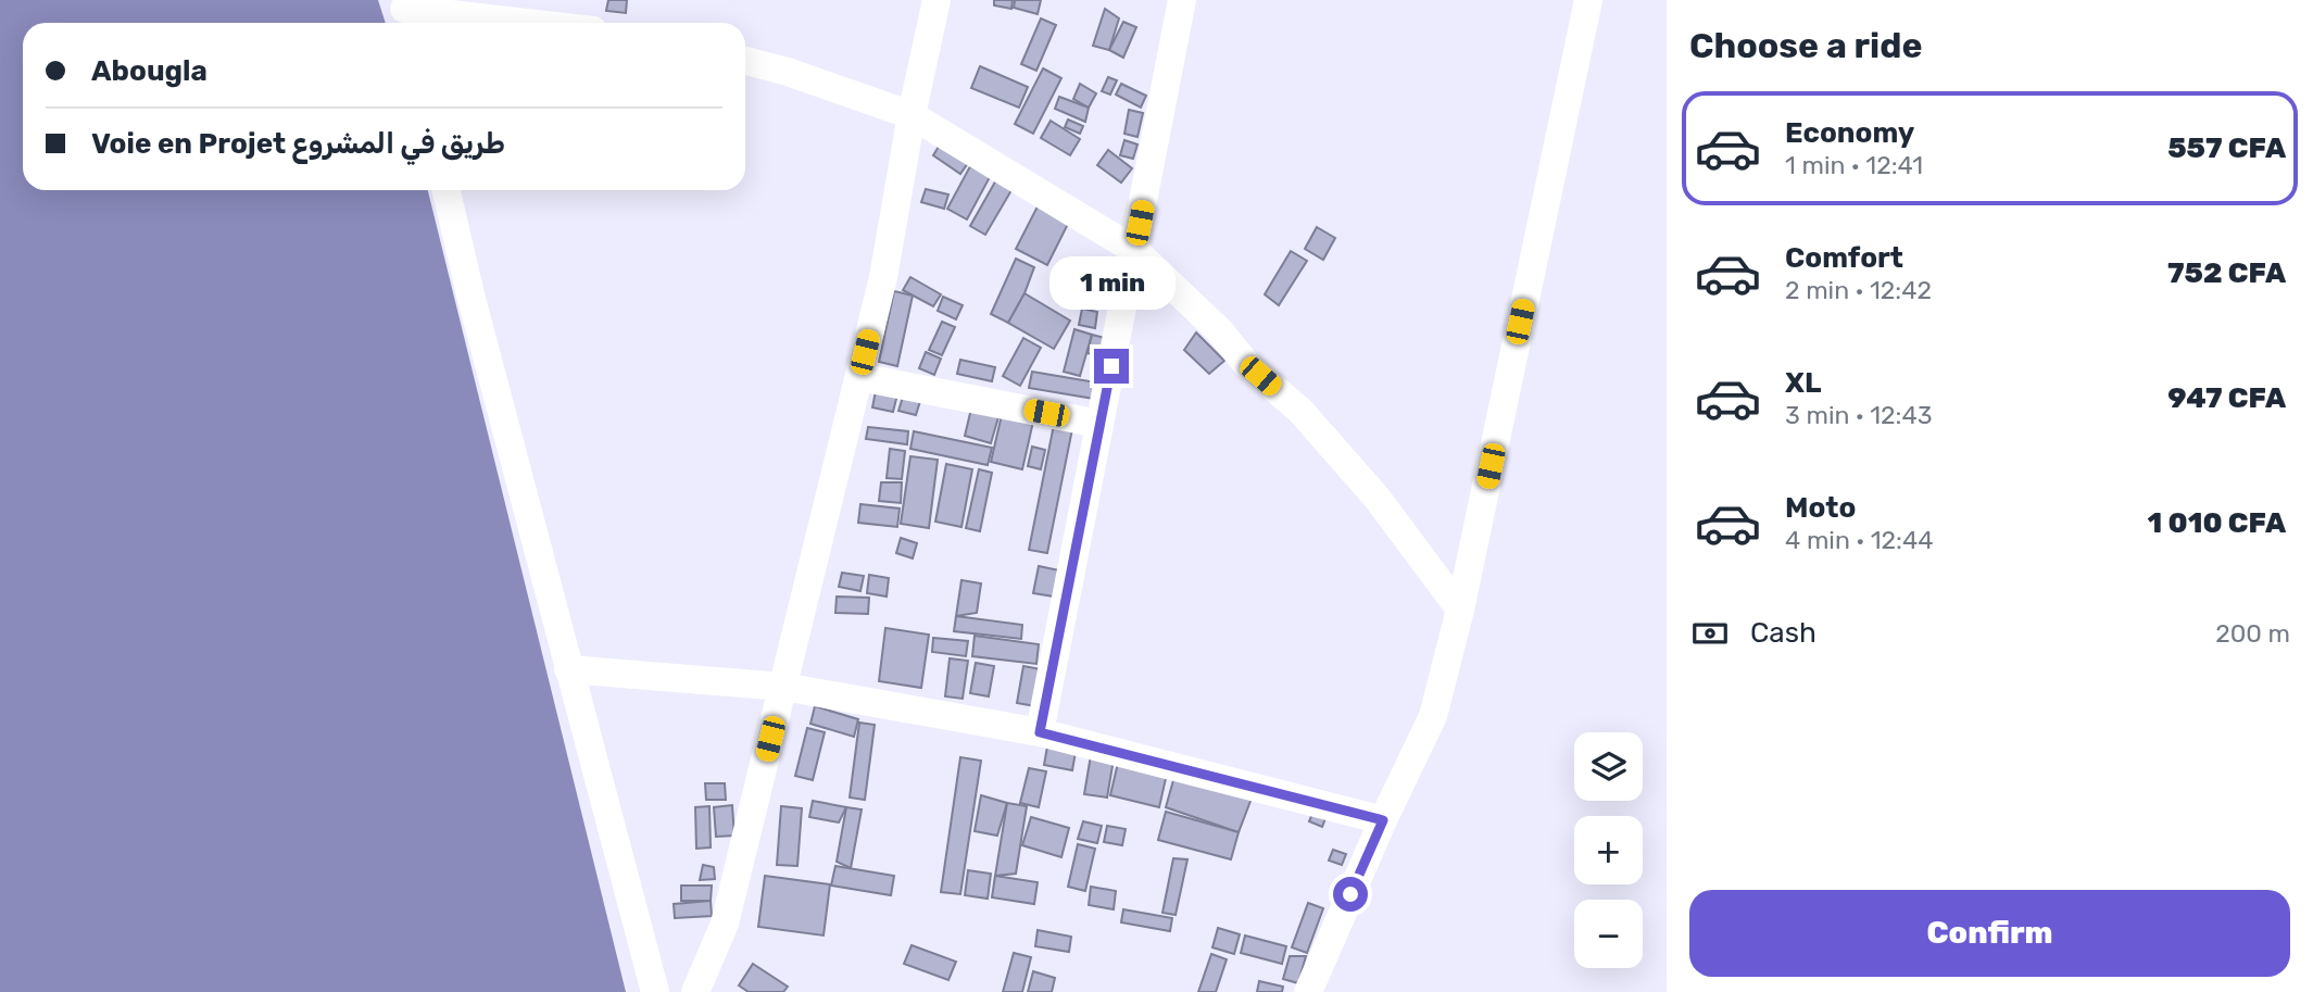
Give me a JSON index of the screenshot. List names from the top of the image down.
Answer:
{
  "page": {
    "heading": "Choose a ride",
    "banner": ["Abougla", "Voie en Projet طريق في المشروع"],
    "list": [
      {
        "name": "Economy",
        "note": "1 min · 12:41",
        "value": "557 CFA"
      },
      {
        "name": "Comfort",
        "note": "2 min · 12:42",
        "value": "752 CFA"
      },
      {
        "name": "XL",
        "note": "3 min · 12:43",
        "value": "947 CFA"
      },
      {
        "name": "Moto",
        "note": "4 min · 12:44",
        "value": "1 010 CFA"
      }
    ],
    "bubble": "1 min",
    "pay": ["Cash", "200 m"],
    "map_buttons": ["+", "−"],
    "buttons": "Confirm"
  }
}
